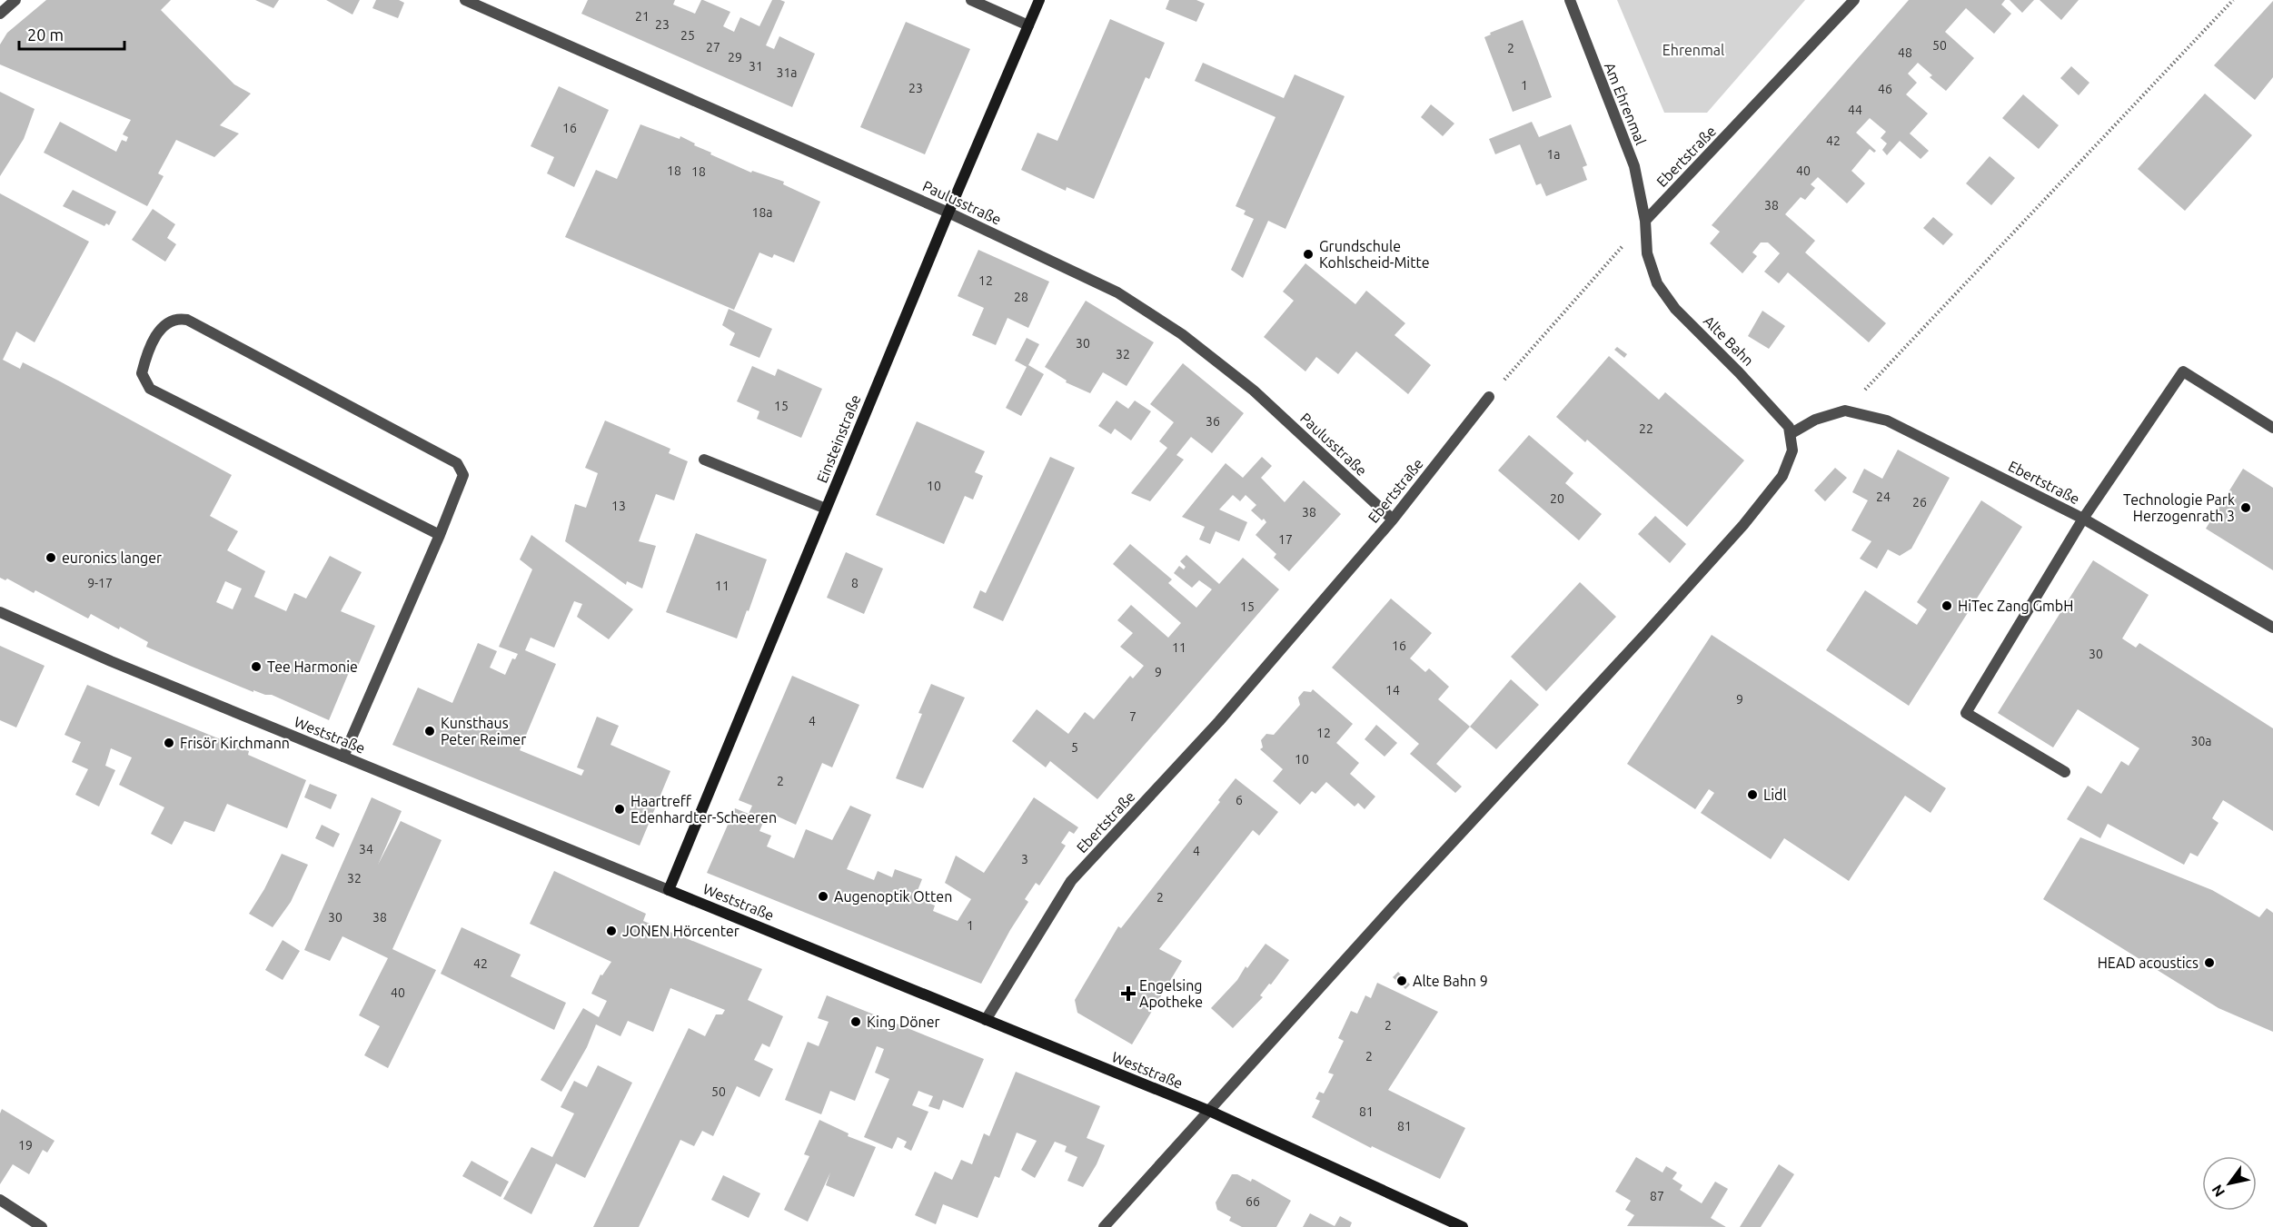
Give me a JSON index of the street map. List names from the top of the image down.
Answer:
{
  "streets": {
    "main road": ["Einsteinstraße", "Weststraße"],
    "street": [
      "Am Ehrenmal",
      "Ebertstraße",
      "Paulusstraße",
      "Alte Bahn"
    ]
  },
  "crossings": [
    ["Am Ehrenmal", "Ebertstraße"],
    ["Am Ehrenmal", "Alte Bahn"],
    ["Ebertstraße", "Paulusstraße"],
    ["Ebertstraße", "Alte Bahn"],
    ["Ebertstraße", "Weststraße"],
    ["Paulusstraße", "Einsteinstraße"],
    ["Einsteinstraße", "Weststraße"]
  ],
  "parks": ["Ehrenmal"],
  "places": {
    "other": [
      "Grundschule Kohlscheid-Mitte",
      "Technologie Park Herzogenrath 3",
      "euronics langer",
      "HiTec Zang GmbH",
      "Tee Harmonie",
      "Kunsthaus Peter Reimer",
      "Frisör Kirchmann",
      "Lidl",
      "Haartreff Edenhardter-Scheeren",
      "Augenoptik Otten",
      "JONEN Hörcenter",
      "HEAD acoustics",
      "Alte Bahn 9",
      "King Döner"
    ],
    "health": ["Engelsing Apotheke"]
  },
  "house_numbers": [
    "21",
    "23",
    "25",
    "50",
    "27",
    "2",
    "48",
    "29",
    "31",
    "31a",
    "1",
    "23",
    "46",
    "44",
    "16",
    "42",
    "1a",
    "18",
    "40",
    "18",
    "38",
    "18a",
    "12",
    "28",
    "30",
    "32",
    "15",
    "36",
    "22",
    "10",
    "24",
    "20",
    "26",
    "13",
    "38",
    "17",
    "9-17",
    "8",
    "11",
    "15",
    "16",
    "11",
    "30",
    "9",
    "14",
    "9",
    "7",
    "4",
    "12",
    "30a",
    "5",
    "10",
    "2",
    "6",
    "34",
    "4",
    "3",
    "32",
    "2",
    "30",
    "38",
    "1",
    "42",
    "40",
    "2",
    "2",
    "50",
    "81",
    "81",
    "19",
    "87",
    "66"
  ],
  "scale_bar": "20 m",
  "north": "bottom left"
}
